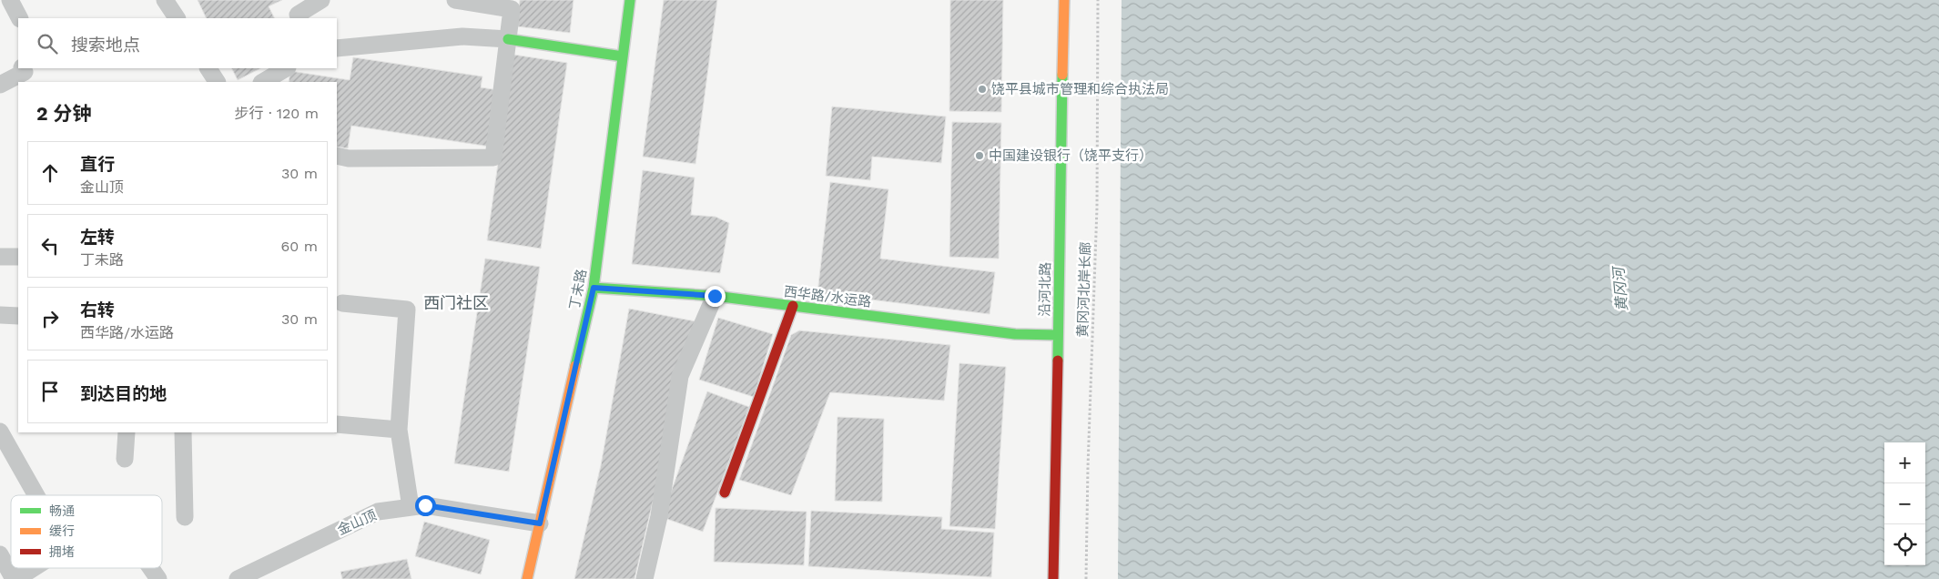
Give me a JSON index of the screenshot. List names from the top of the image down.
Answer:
{
  "streets": {
    "main road": ["丁未路", "沿河北路", "西华路/水运路"],
    "lane": ["金山顶"],
    "path": ["黄冈河北岸长廊"]
  },
  "crossings": [
    ["丁未路", "西华路/水运路"],
    ["丁未路", "金山顶"],
    ["沿河北路", "西华路/水运路"]
  ],
  "districts": ["西门社区"],
  "water": ["黄冈河"],
  "places": ["饶平县城市管理和综合执法局", "中国建设银行（饶平支行）"],
  "legend": ["畅通", "缓行", "拥堵"],
  "page": {
    "search": "搜索地点",
    "heading": ["2 分钟", "步行 · 120 m"],
    "list": [
      ["直行", "金山顶", "30 m"],
      ["左转", "丁未路", "60 m"],
      ["右转", "西华路/水运路", "30 m"],
      "到达目的地"
    ],
    "map_buttons": ["+", "−"]
  }
}
